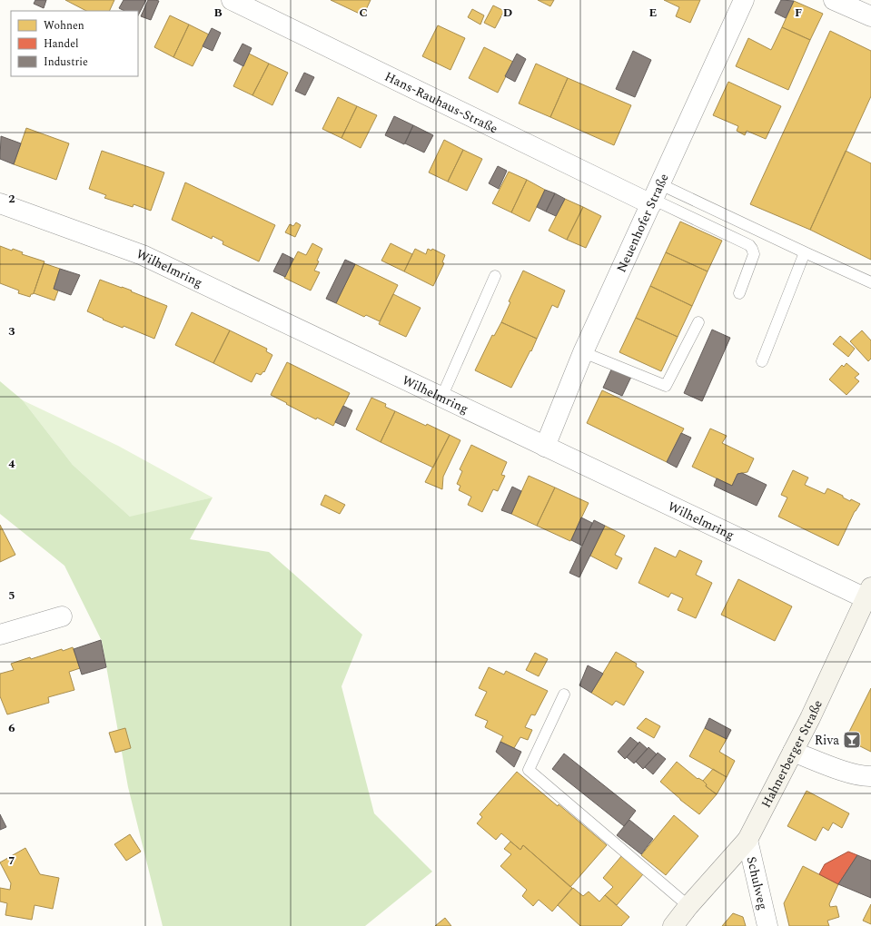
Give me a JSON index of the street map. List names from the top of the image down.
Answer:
{
  "streets": {
    "main road": ["Hahnerberger Straße"],
    "street": [
      "Hans-Rauhaus-Straße",
      "Neuenhofer Straße",
      "Wilhelmring",
      "Schulweg"
    ]
  },
  "crossings": [
    ["Hans-Rauhaus-Straße", "Neuenhofer Straße"],
    ["Neuenhofer Straße", "Wilhelmring"],
    ["Wilhelmring", "Hahnerberger Straße"],
    ["Hahnerberger Straße", "Schulweg"]
  ],
  "places": {
    "bar": ["Riva"]
  },
  "legend": ["Wohnen", "Handel", "Industrie"],
  "grid": {
    "columns": [
      "B",
      "C",
      "D",
      "E",
      "F"
    ],
    "rows": [
      "2",
      "3",
      "4",
      "5",
      "6",
      "7"
    ]
  }
}
